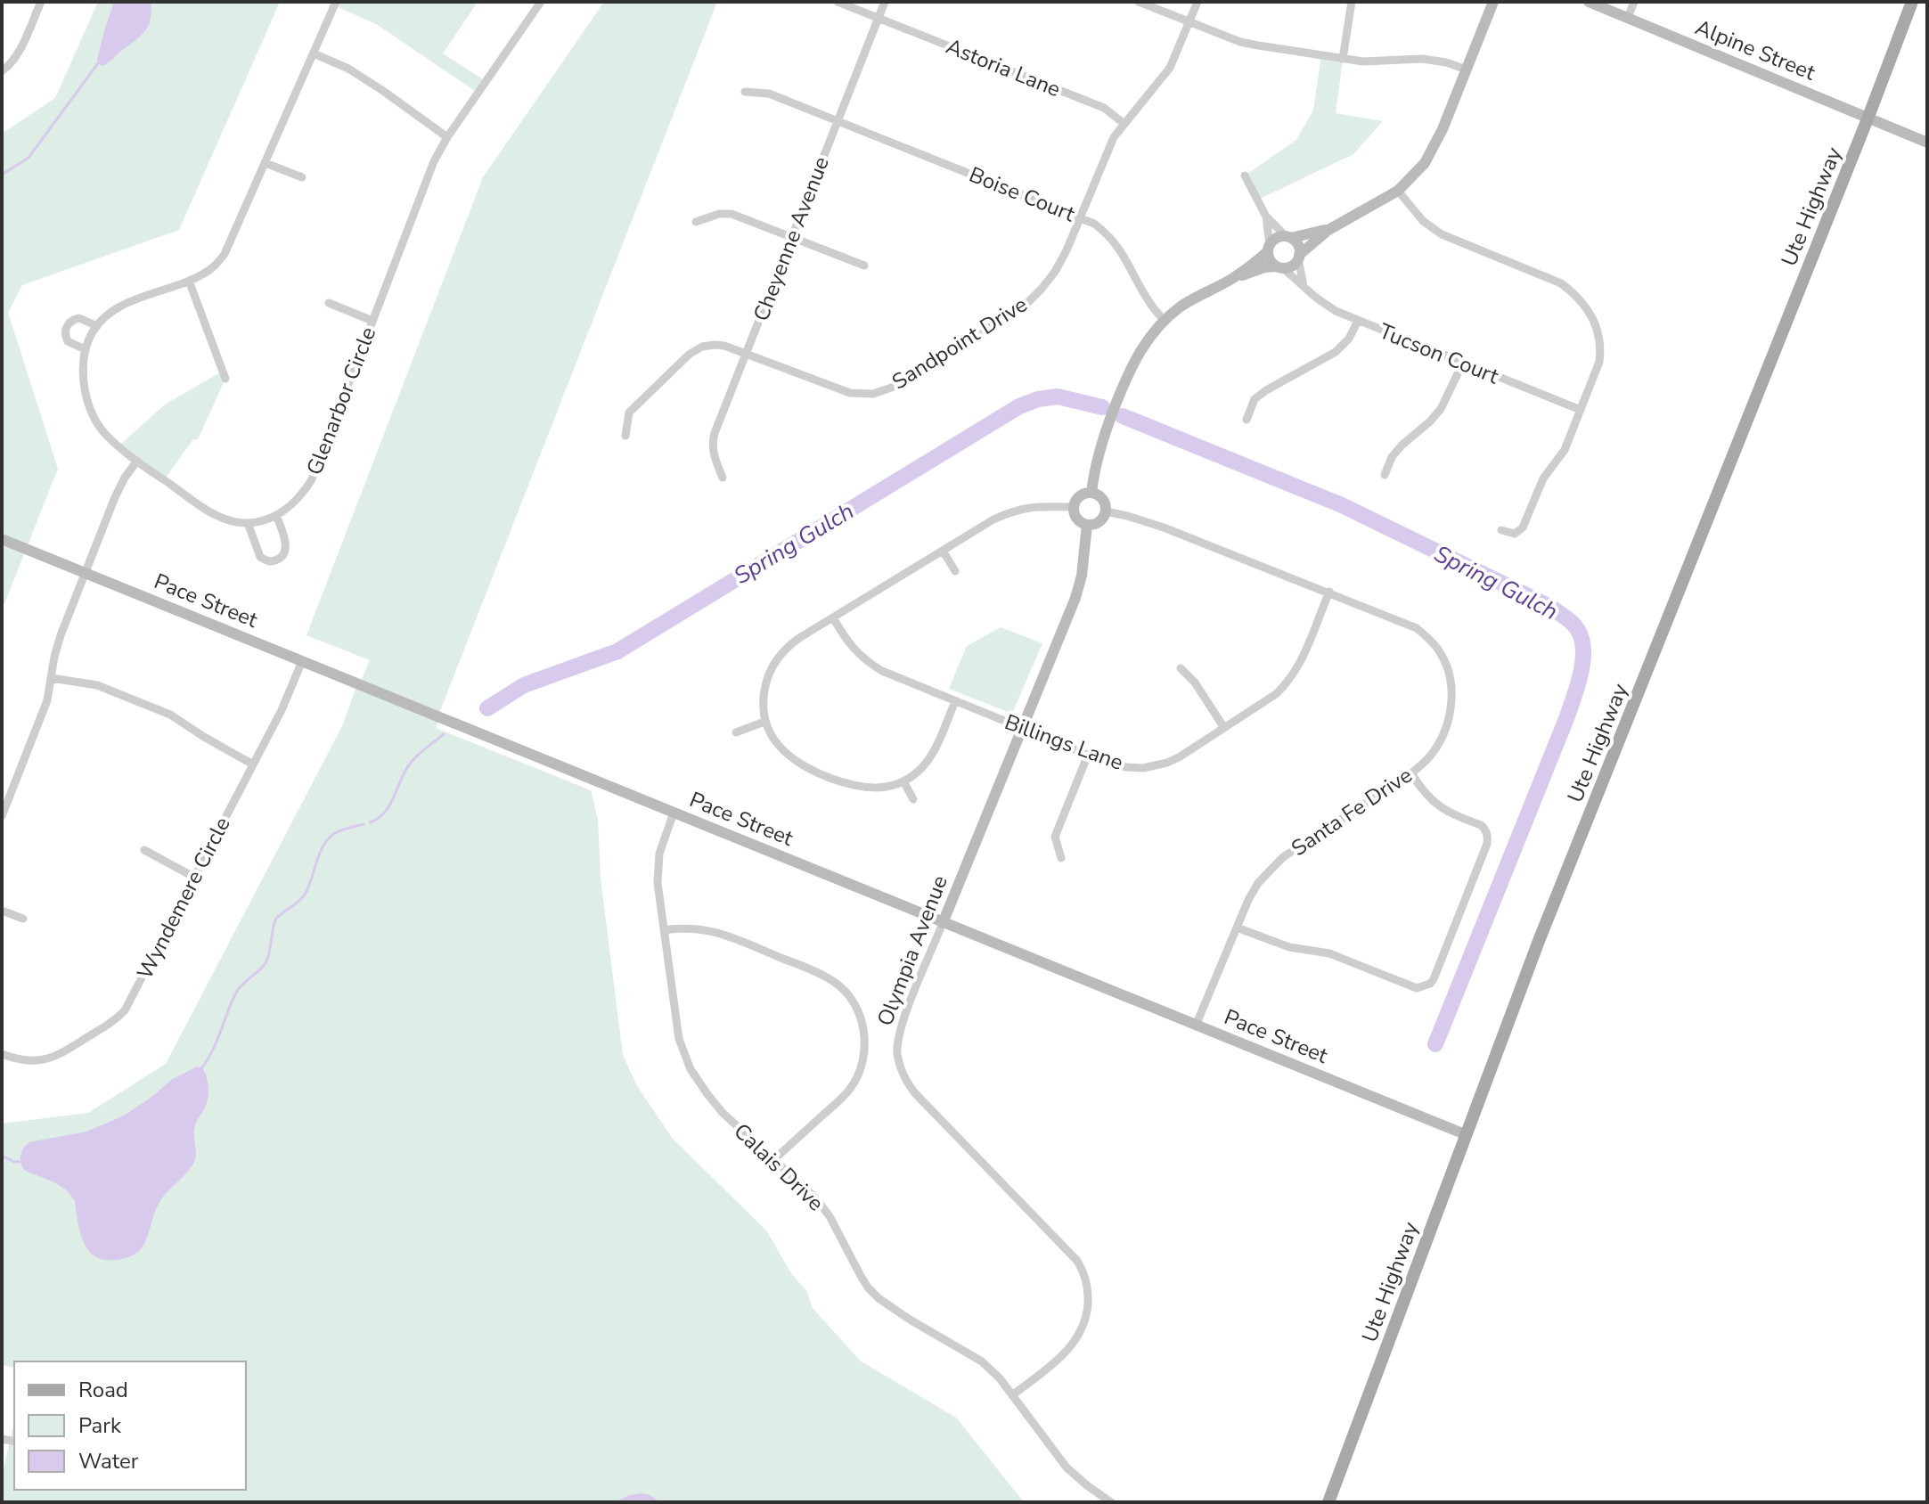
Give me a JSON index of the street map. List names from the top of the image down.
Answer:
{
  "streets": {
    "main road": ["Ute Highway"],
    "street": [
      "Alpine Street",
      "Astoria Lane",
      "Boise Court",
      "Cheyenne Avenue",
      "Sandpoint Drive",
      "Tucson Court",
      "Glenarbor Circle",
      "Pace Street",
      "Billings Lane",
      "Santa Fe Drive",
      "Wyndemere Circle",
      "Olympia Avenue",
      "Calais Drive"
    ]
  },
  "crossings": [
    ["Alpine Street", "Ute Highway"],
    ["Astoria Lane", "Cheyenne Avenue"],
    ["Astoria Lane", "Sandpoint Drive"],
    ["Boise Court", "Cheyenne Avenue"],
    ["Boise Court", "Sandpoint Drive"],
    ["Ute Highway", "Pace Street"],
    ["Cheyenne Avenue", "Sandpoint Drive"],
    ["Pace Street", "Santa Fe Drive"],
    ["Pace Street", "Wyndemere Circle"],
    ["Pace Street", "Olympia Avenue"],
    ["Pace Street", "Calais Drive"],
    ["Billings Lane", "Santa Fe Drive"],
    ["Billings Lane", "Olympia Avenue"],
    ["Santa Fe Drive", "Olympia Avenue"],
    ["Olympia Avenue", "Calais Drive"]
  ],
  "water": ["Spring Gulch"],
  "legend": ["Road", "Park", "Water"]
}
